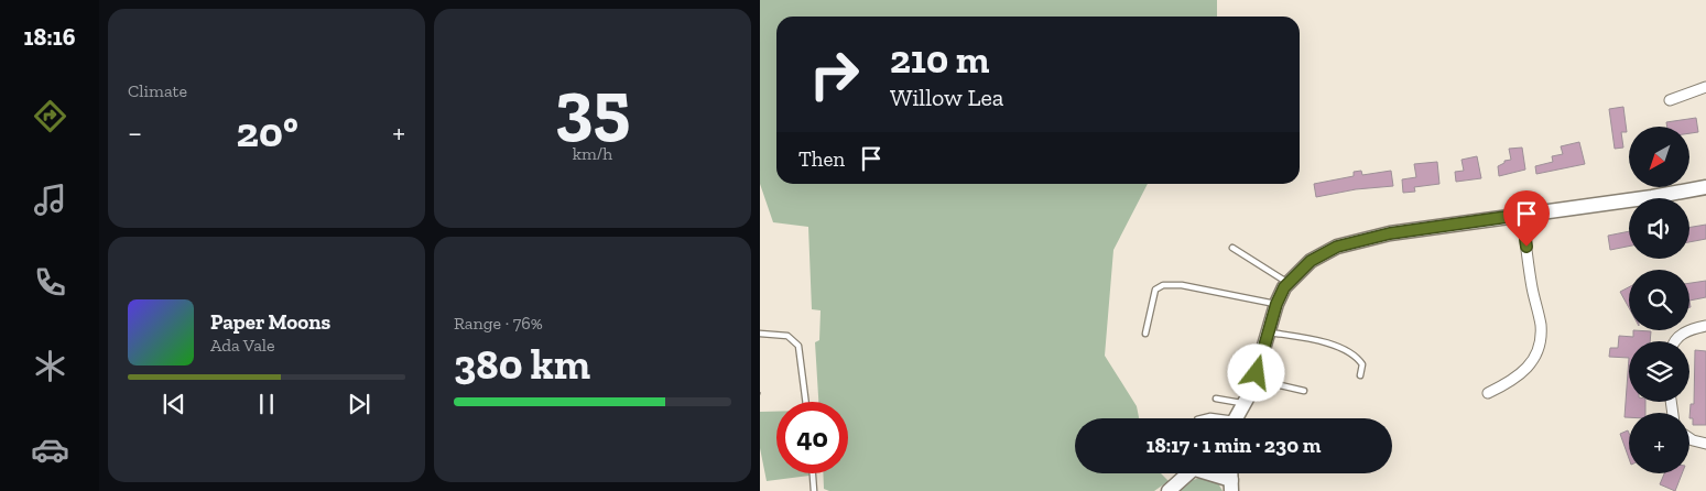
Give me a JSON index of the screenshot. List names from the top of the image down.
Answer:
{
  "north": "bottom left",
  "page": {
    "tabs": "18:16",
    "tile": [
      "Climate",
      ["35", "km/h"],
      ["Range · 76%", "380 km"]
    ],
    "turn": ["210 m", "Willow Lea"],
    "heat": ["−", "20°", "+"],
    "map_buttons": "+",
    "then": "Then",
    "song": ["Paper Moons", "Ada Vale"],
    "limit": "40",
    "trip": "18:17 · 1 min · 230 m"
  }
}
